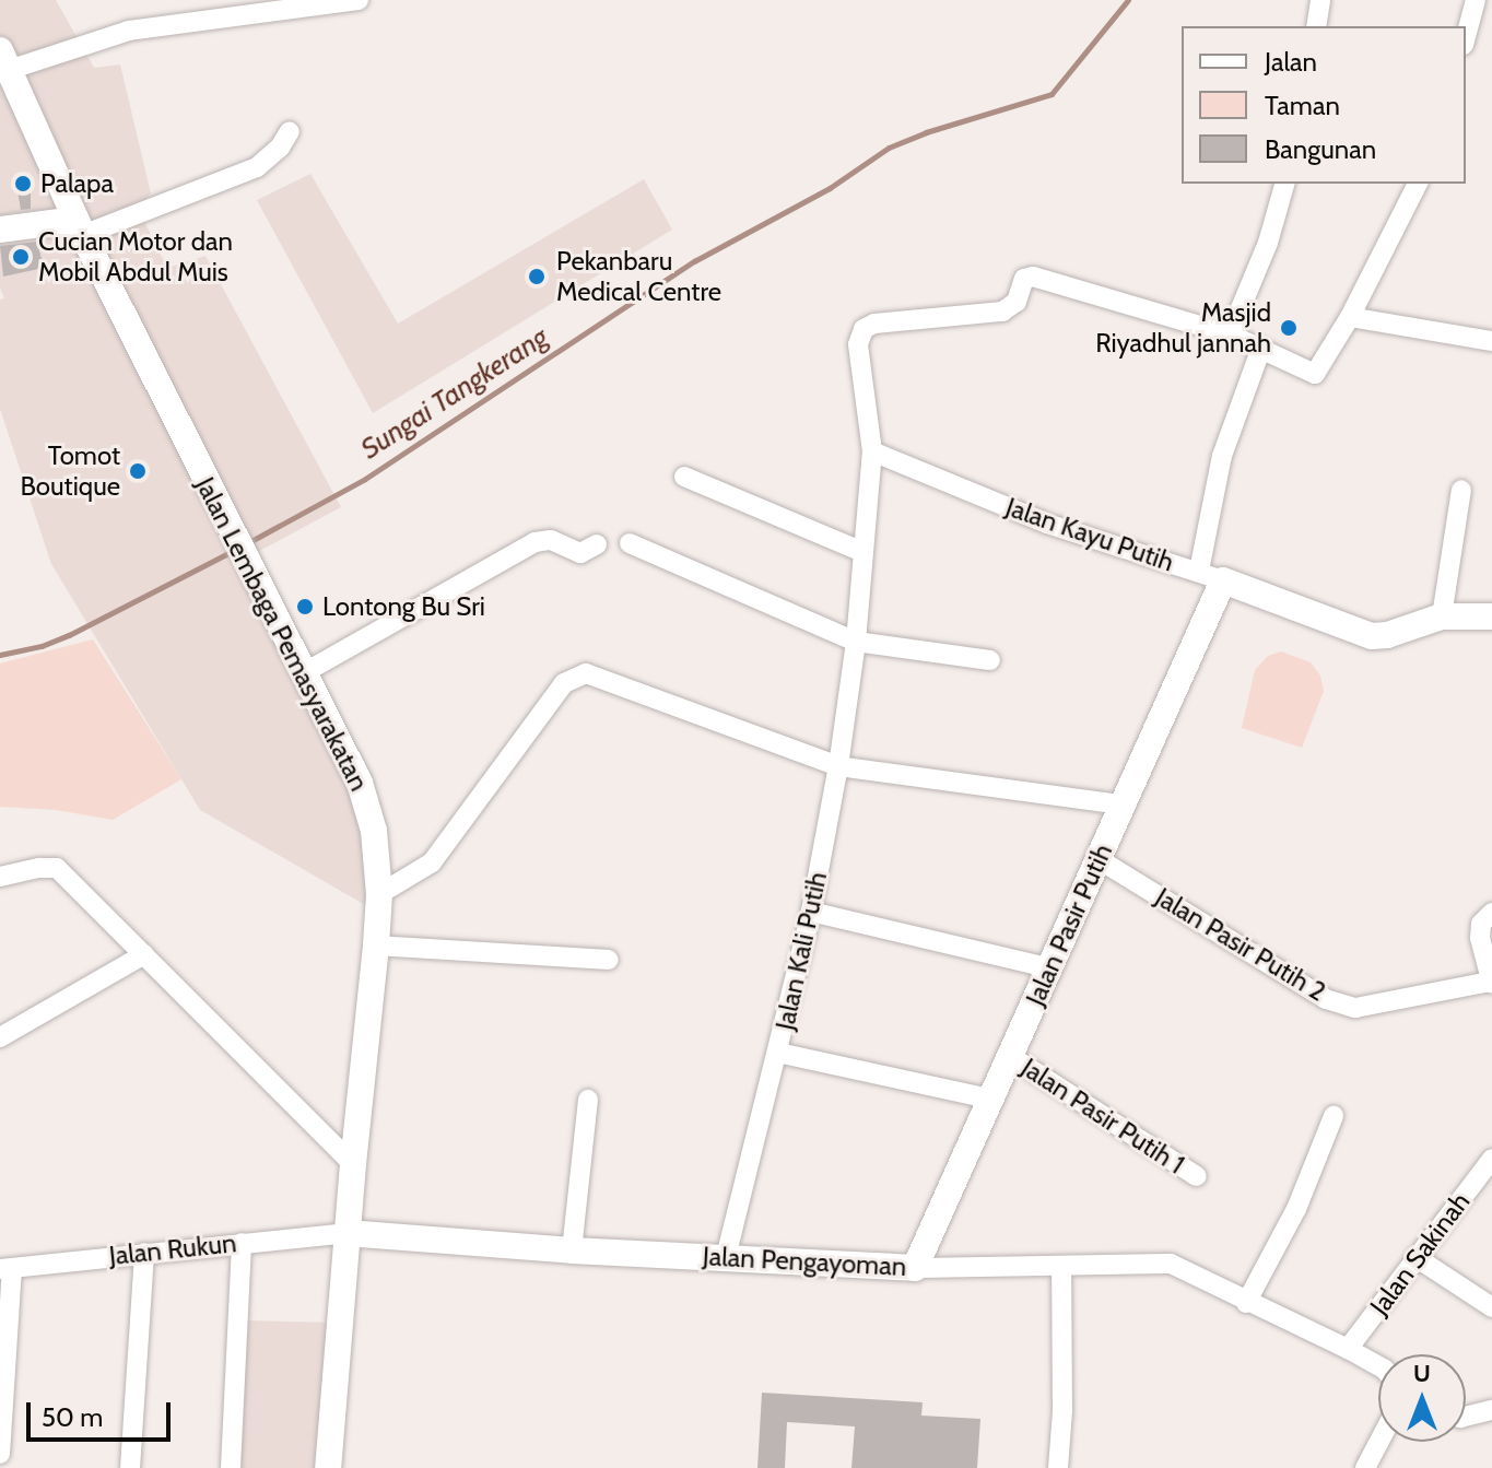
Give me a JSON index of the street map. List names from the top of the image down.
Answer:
{
  "streets": {
    "street": [
      "Jalan Kayu Putih",
      "Jalan Lembaga Pemasyarakatan",
      "Jalan Pasir Putih",
      "Jalan Pasir Putih 2",
      "Jalan Kali Putih",
      "Jalan Pasir Putih 1",
      "Jalan Rukun",
      "Jalan Sakinah",
      "Jalan Pengayoman"
    ]
  },
  "crossings": [
    ["Jalan Kayu Putih", "Jalan Pasir Putih"],
    ["Jalan Lembaga Pemasyarakatan", "Jalan Rukun"],
    ["Jalan Lembaga Pemasyarakatan", "Jalan Pengayoman"],
    ["Jalan Pasir Putih", "Jalan Pasir Putih 2"],
    ["Jalan Pasir Putih", "Jalan Pasir Putih 1"],
    ["Jalan Pasir Putih", "Jalan Pengayoman"],
    ["Jalan Kali Putih", "Jalan Pengayoman"],
    ["Jalan Rukun", "Jalan Pengayoman"],
    ["Jalan Sakinah", "Jalan Pengayoman"]
  ],
  "water": ["Sungai Tangkerang"],
  "places": [
    "Palapa",
    "Cucian Motor dan Mobil Abdul Muis",
    "Pekanbaru Medical Centre",
    "Masjid Riyadhul jannah",
    "Tomot Boutique",
    "Lontong Bu Sri"
  ],
  "legend": ["Jalan", "Taman", "Bangunan"],
  "scale_bar": "50 m",
  "north": "top"
}
